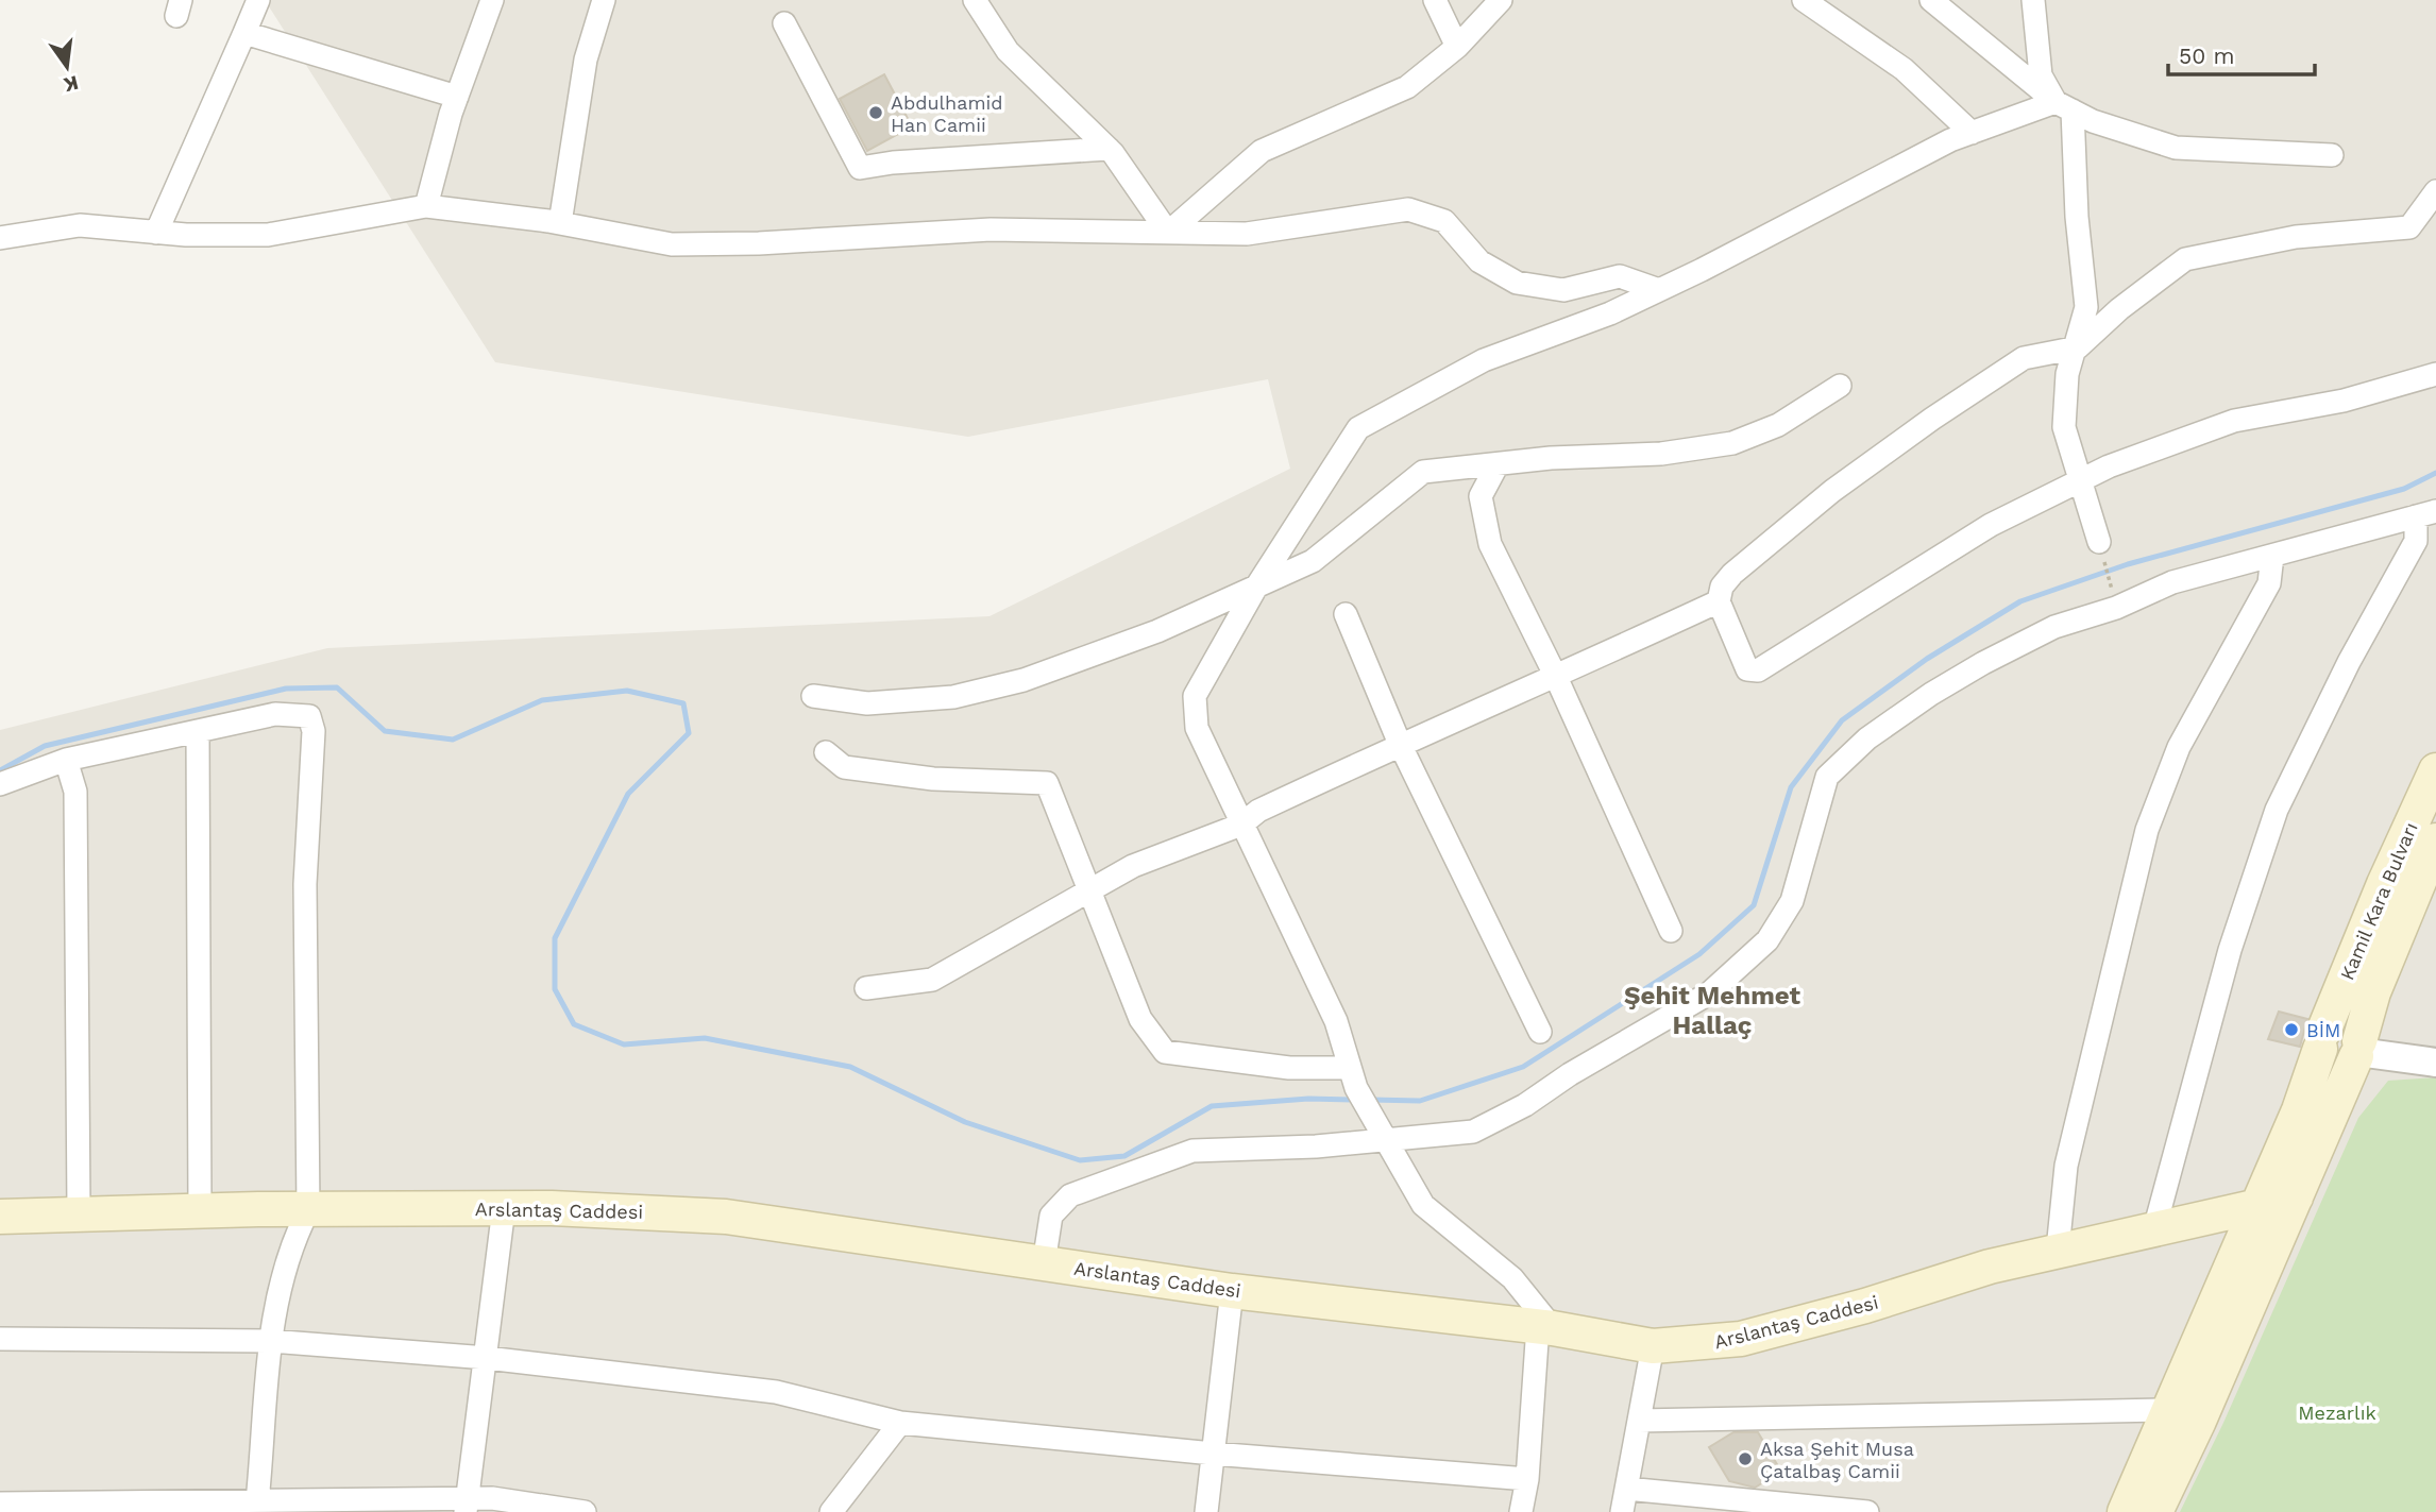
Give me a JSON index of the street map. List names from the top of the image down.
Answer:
{
  "streets": {
    "main road": ["Kamil Kara Bulvarı", "Arslantaş Caddesi"]
  },
  "crossings": [
    ["Kamil Kara Bulvarı", "Arslantaş Caddesi"]
  ],
  "districts": ["Şehit Mehmet Hallaç"],
  "parks": ["Mezarlık"],
  "places": ["Abdulhamid Han Camii", "BİM", "Aksa Şehit Musa Çatalbaş Camii"],
  "scale_bar": "50 m",
  "north": "bottom"
}
